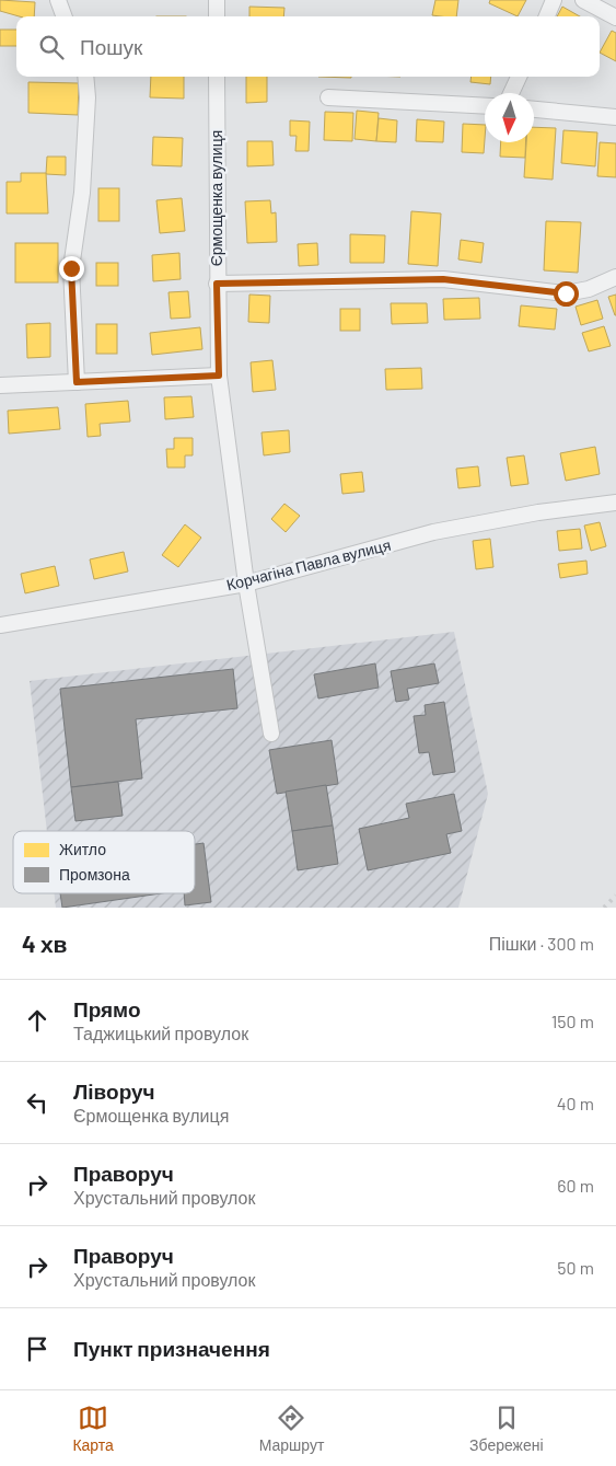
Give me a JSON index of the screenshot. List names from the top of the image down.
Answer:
{
  "streets": {
    "street": ["Єрмощенка вулиця", "Корчагіна Павла вулиця"]
  },
  "crossings": [
    ["Єрмощенка вулиця", "Корчагіна Павла вулиця"]
  ],
  "legend": ["Житло", "Промзона"],
  "north": "bottom",
  "page": {
    "search": "Пошук",
    "heading": ["4 хв", "Пішки · 300 m"],
    "list": [
      ["Прямо", "Таджицький провулок", "150 m"],
      ["Ліворуч", "Єрмощенка вулиця", "40 m"],
      ["Праворуч", "Хрустальний провулок", "60 m"],
      ["Праворуч", "Хрустальний провулок", "50 m"],
      "Пункт призначення"
    ],
    "nav": ["Карта", "Маршрут", "Збережені"]
  }
}
